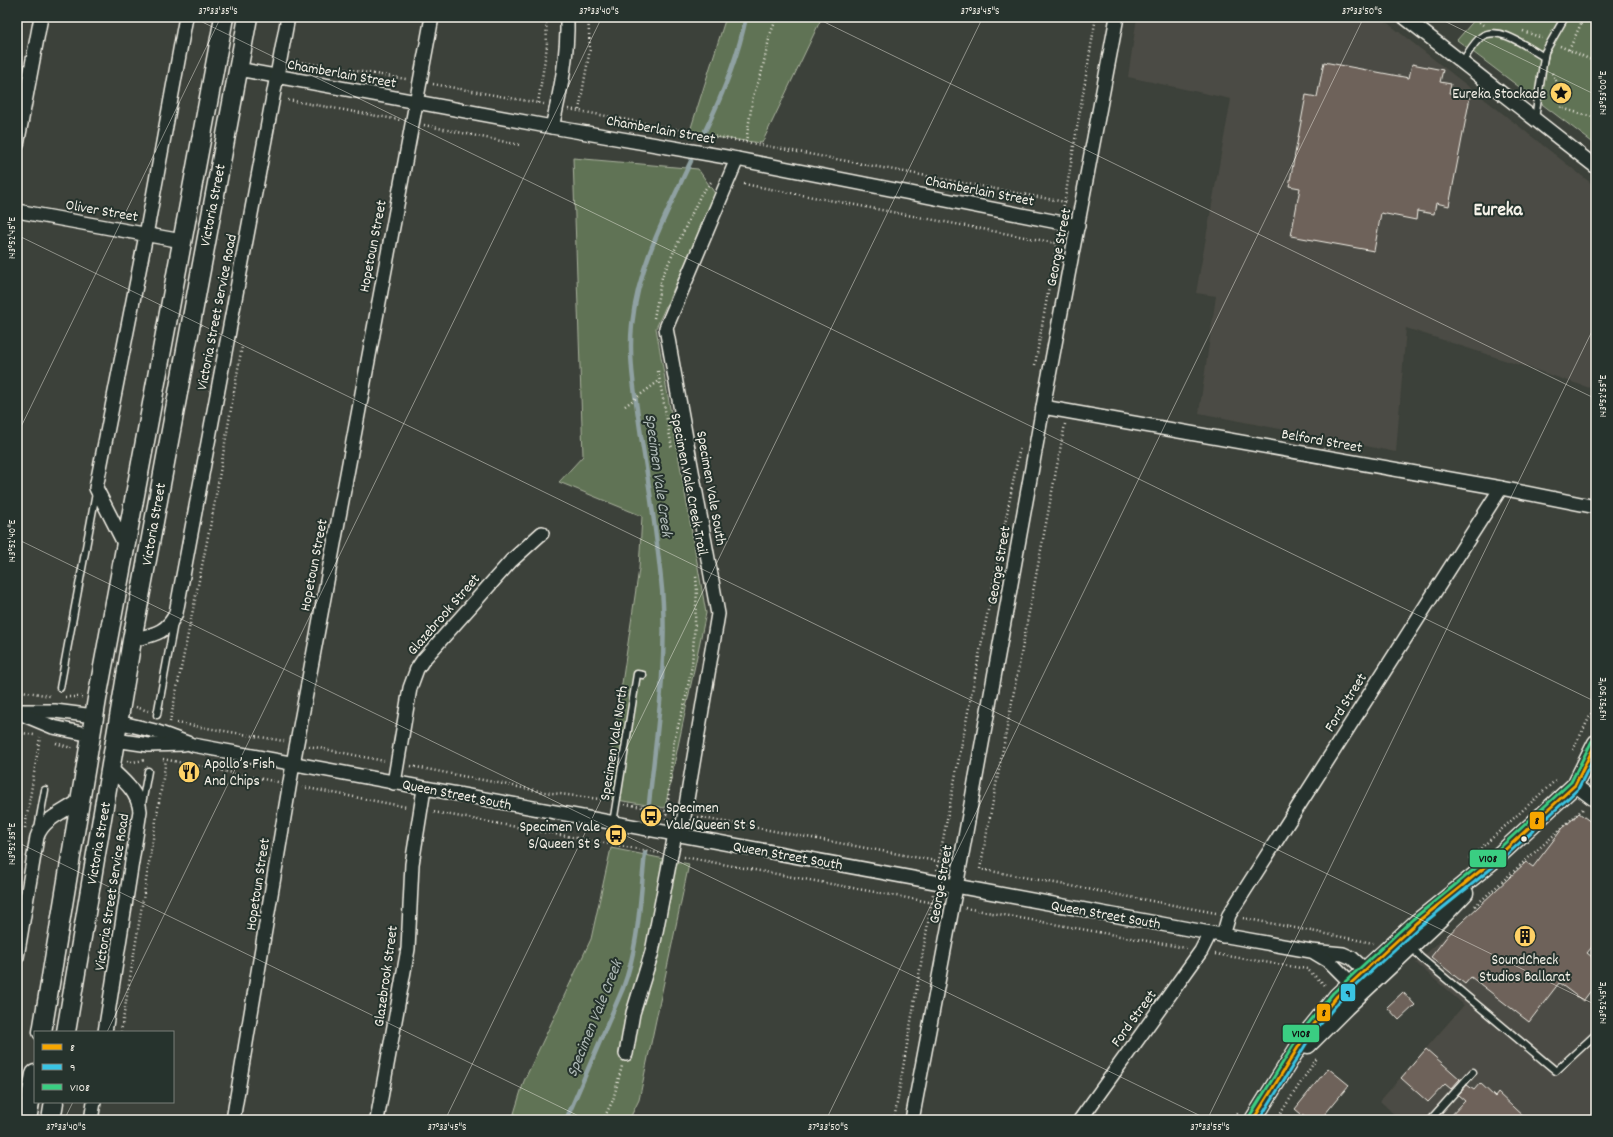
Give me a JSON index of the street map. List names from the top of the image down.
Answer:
{
  "streets": {
    "main road": ["Victoria Street", "Queen Street South"],
    "street": [
      "Chamberlain Street",
      "Oliver Street",
      "Hopetoun Street",
      "George Street",
      "Victoria Street Service Road",
      "Belford Street",
      "Specimen Vale South",
      "Glazebrook Street",
      "Ford Street"
    ],
    "lane": ["Specimen Vale North"],
    "path": ["Specimen Vale Creek Trail"]
  },
  "crossings": [
    ["Chamberlain Street", "Victoria Street"],
    ["Chamberlain Street", "Hopetoun Street"],
    ["Chamberlain Street", "George Street"],
    ["Chamberlain Street", "Victoria Street Service Road"],
    ["Chamberlain Street", "Specimen Vale South"],
    ["Victoria Street", "Oliver Street"],
    ["Victoria Street", "Victoria Street Service Road"],
    ["Victoria Street", "Queen Street South"],
    ["Hopetoun Street", "Queen Street South"],
    ["George Street", "Belford Street"],
    ["George Street", "Queen Street South"],
    ["Belford Street", "Ford Street"],
    ["Specimen Vale South", "Queen Street South"],
    ["Glazebrook Street", "Queen Street South"],
    ["Ford Street", "Queen Street South"],
    ["Specimen Vale North", "Queen Street South"]
  ],
  "districts": ["Eureka"],
  "water": ["Specimen Vale Creek"],
  "places": {
    "place": ["Eureka Stockade"],
    "restaurant": ["Apollo’s Fish And Chips"],
    "bus stop": ["Specimen Vale/Queen St S", "Specimen Vale S/Queen St S"],
    "building": ["SoundCheck Studios Ballarat"]
  },
  "lines": ["transit line V108", "transit line 8", "transit line 9"],
  "legend": ["8", "9", "V108"],
  "coordinates": [
    "37°33'35\"S",
    "37°33'40\"S",
    "37°33'45\"S",
    "37°33'50\"S",
    "143°53'00\"E",
    "143°52'45\"E",
    "143°52'55\"E",
    "143°52'40\"E",
    "143°52'50\"E",
    "143°52'35\"E",
    "37°33'55\"S"
  ]
}
